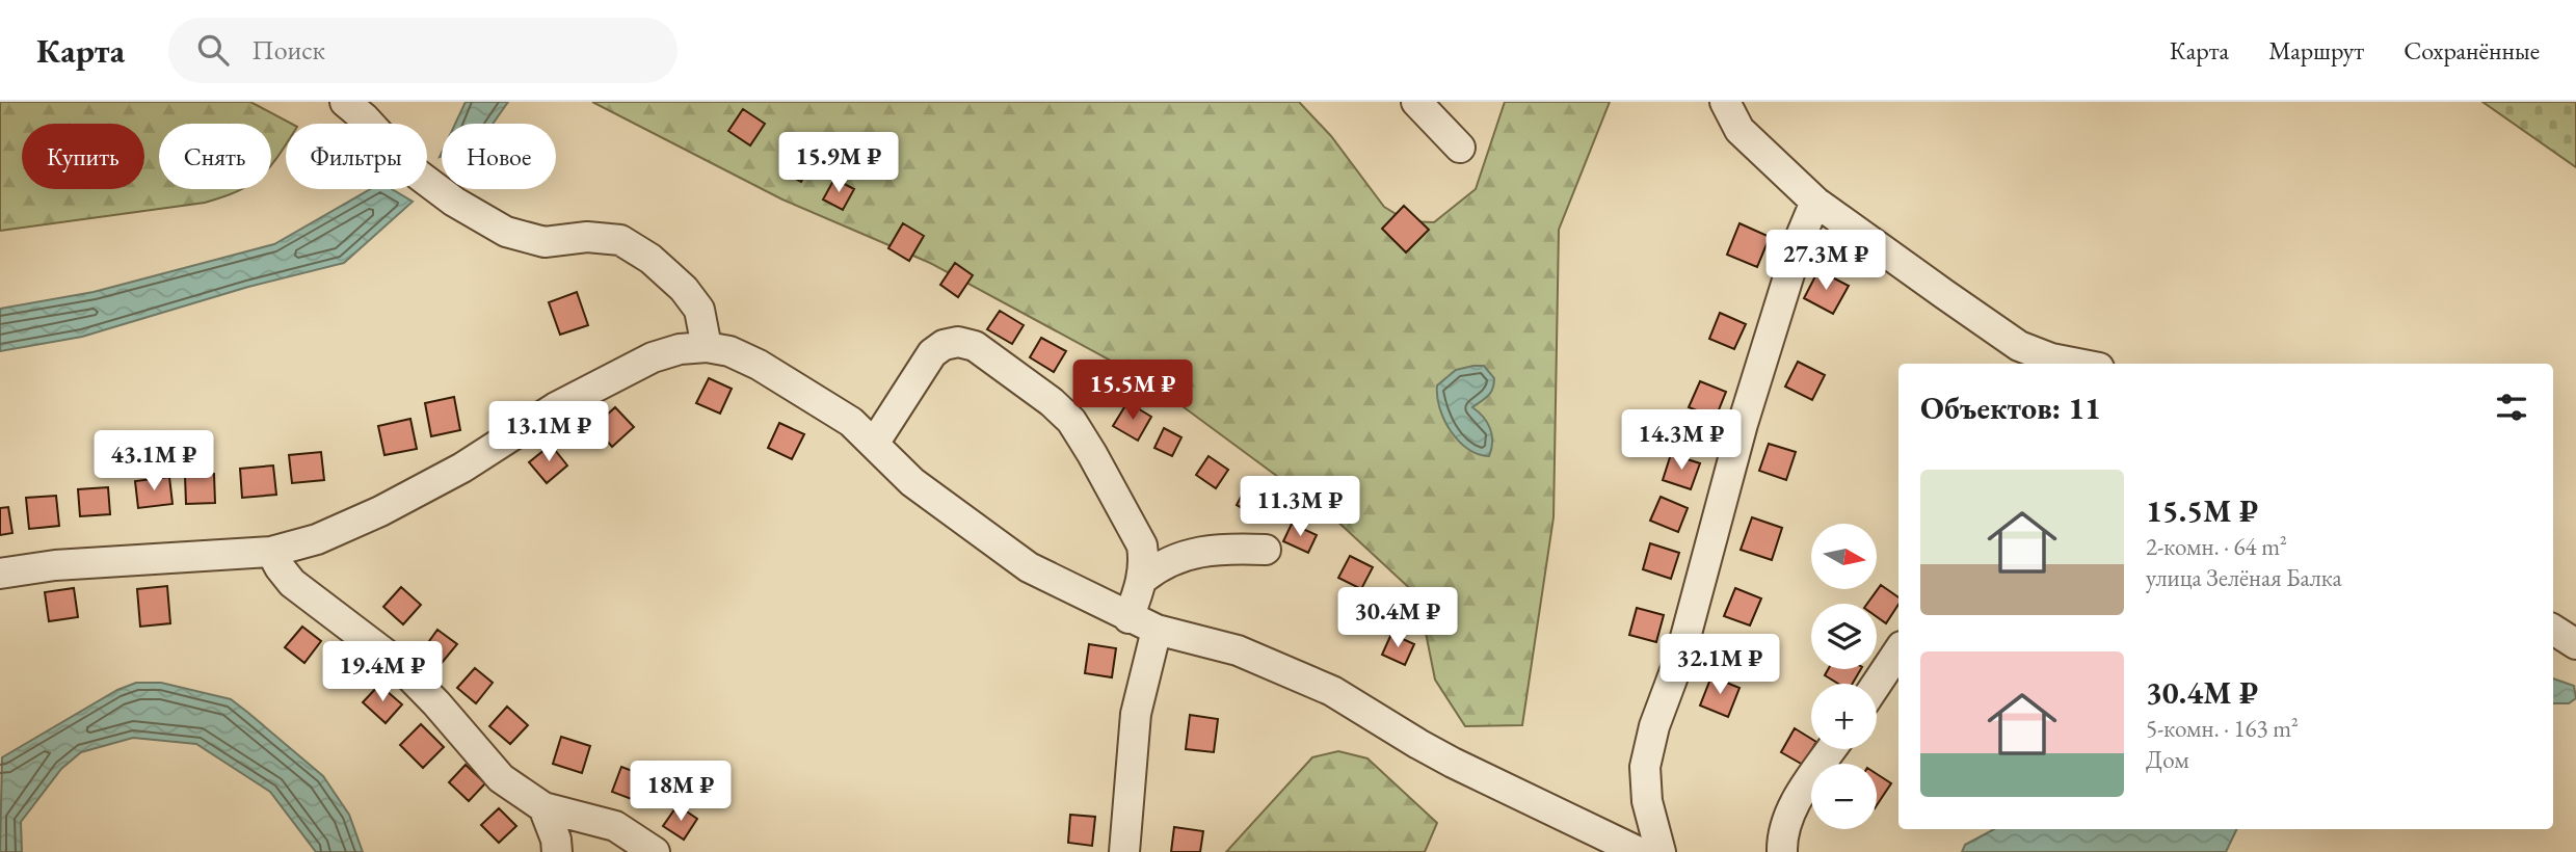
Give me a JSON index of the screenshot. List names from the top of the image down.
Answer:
{
  "north": "right",
  "page": {
    "header": "Карта",
    "search": "Поиск",
    "nav": ["Карта", "Маршрут", "Сохранённые"],
    "chip": [
      "Купить",
      "Снять",
      "Фильтры",
      "Новое"
    ],
    "price": [
      "15.9M ₽",
      "27.3M ₽",
      "15.5M ₽",
      "13.1M ₽",
      "14.3M ₽",
      "43.1M ₽",
      "11.3M ₽",
      "30.4M ₽",
      "32.1M ₽",
      "19.4M ₽",
      "18M ₽"
    ],
    "heading": "Объектов: 11",
    "list": [
      {
        "name": "15.5M ₽",
        "note": "2-комн. · 64 m² · улица Зелёная Балка"
      },
      {
        "name": "30.4M ₽",
        "note": "5-комн. · 163 m² · Дом"
      }
    ],
    "map_buttons": ["+", "−"]
  }
}
